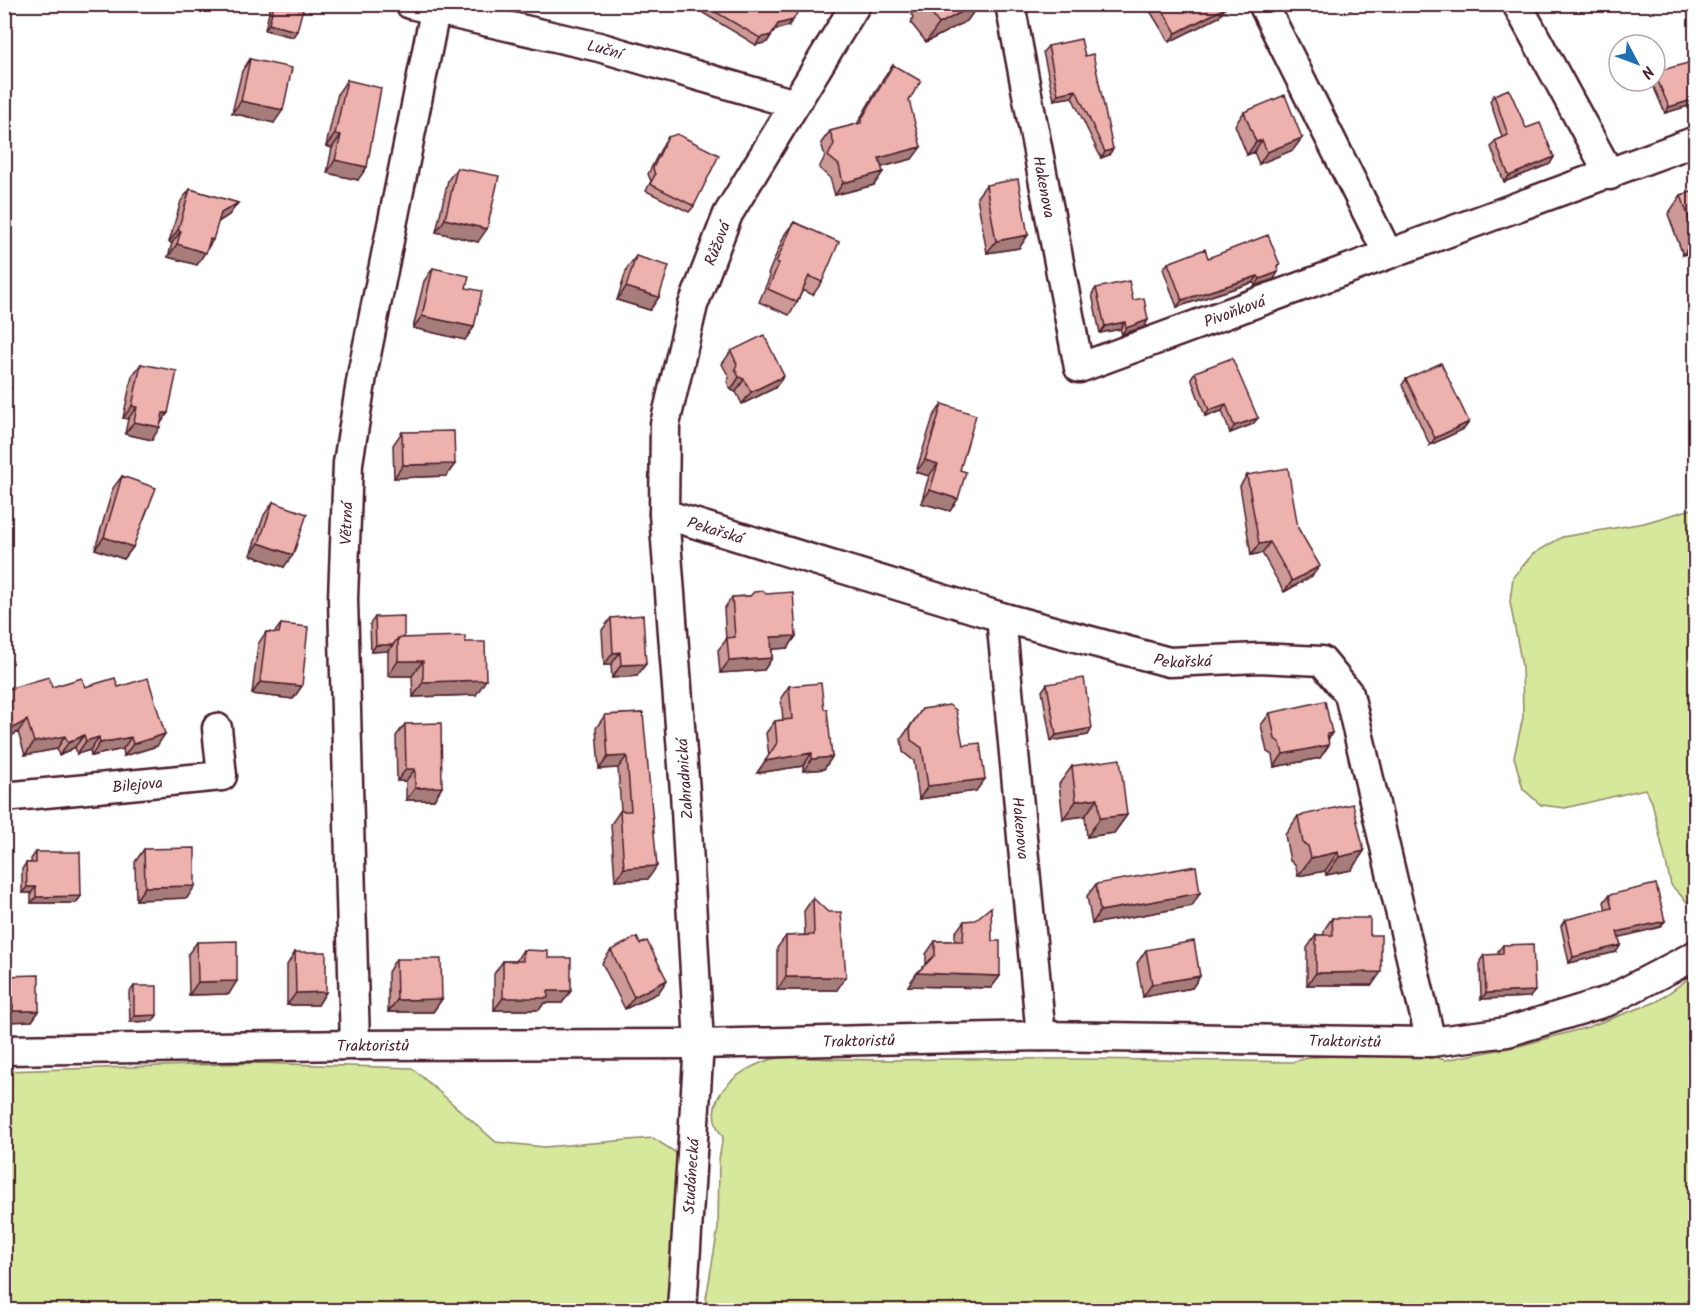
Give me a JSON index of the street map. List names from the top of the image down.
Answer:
{
  "streets": {
    "street": [
      "Luční",
      "Hakenova",
      "Růžová",
      "Pivoňková",
      "Větrná",
      "Pekařská",
      "Zahradnická",
      "Bilejova",
      "Traktoristů",
      "Studánecká"
    ]
  },
  "crossings": [
    ["Luční", "Růžová"],
    ["Luční", "Větrná"],
    ["Hakenova", "Pivoňková"],
    ["Hakenova", "Pekařská"],
    ["Hakenova", "Traktoristů"],
    ["Růžová", "Pekařská"],
    ["Růžová", "Zahradnická"],
    ["Větrná", "Traktoristů"],
    ["Pekařská", "Zahradnická"],
    ["Pekařská", "Traktoristů"],
    ["Zahradnická", "Traktoristů"],
    ["Zahradnická", "Studánecká"],
    ["Traktoristů", "Studánecká"]
  ],
  "north": "bottom right"
}
